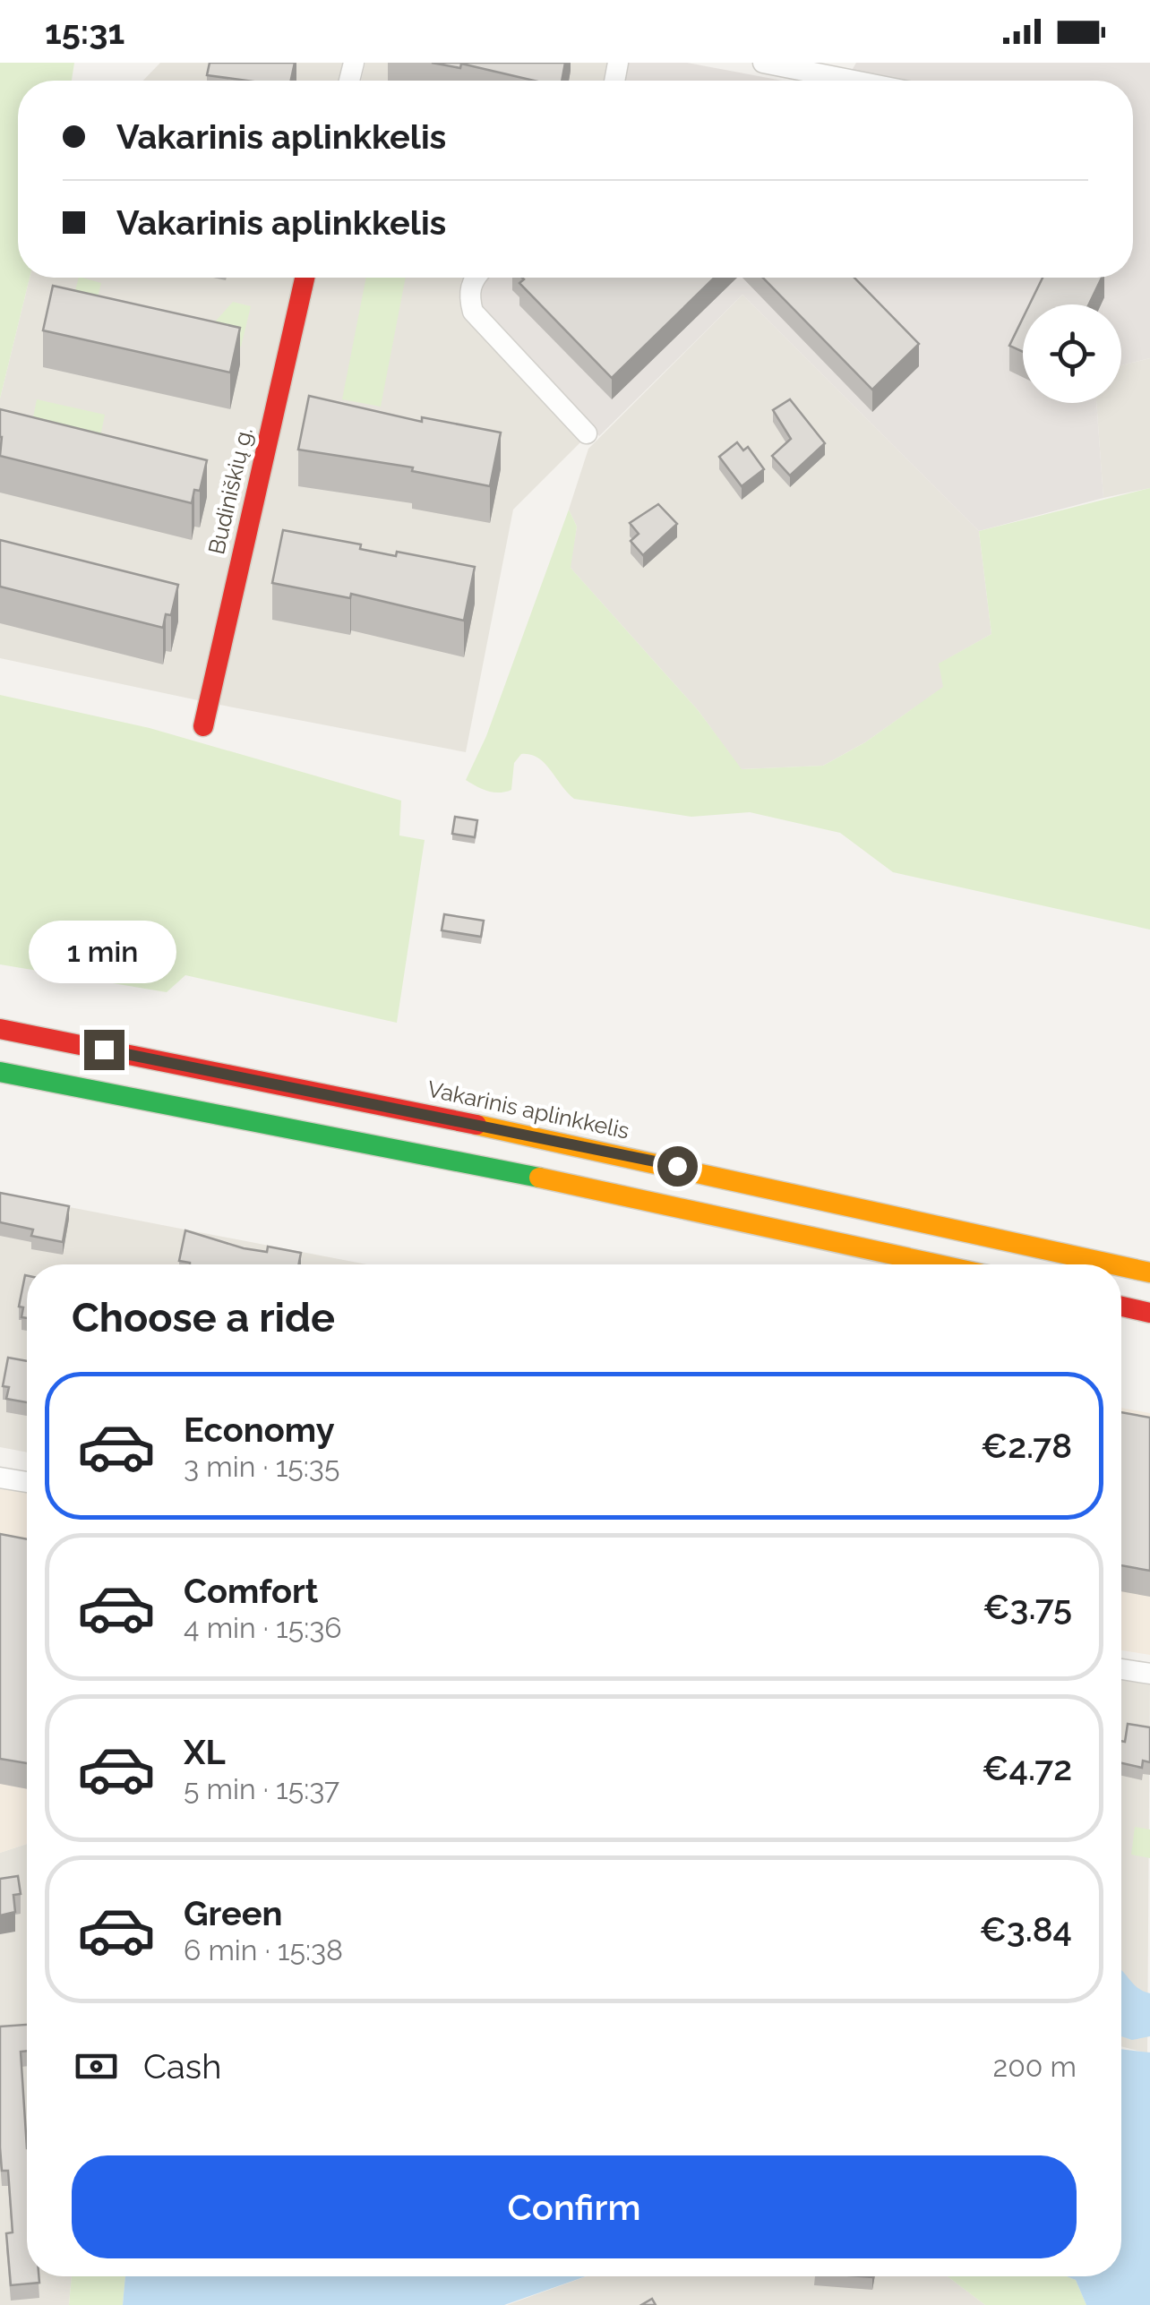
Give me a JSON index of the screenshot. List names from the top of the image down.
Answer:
{
  "streets": {
    "main road": ["Budiniškių g.", "Vakarinis aplinkkelis"]
  },
  "page": {
    "status": "15:31",
    "banner": ["Vakarinis aplinkkelis", "Vakarinis aplinkkelis"],
    "bubble": "1 min",
    "heading": "Choose a ride",
    "list": [
      {
        "name": "Economy",
        "note": "3 min · 15:35",
        "value": "€2.78"
      },
      {
        "name": "Comfort",
        "note": "4 min · 15:36",
        "value": "€3.75"
      },
      {
        "name": "XL",
        "note": "5 min · 15:37",
        "value": "€4.72"
      },
      {
        "name": "Green",
        "note": "6 min · 15:38",
        "value": "€3.84"
      }
    ],
    "pay": ["Cash", "200 m"],
    "buttons": "Confirm"
  }
}
